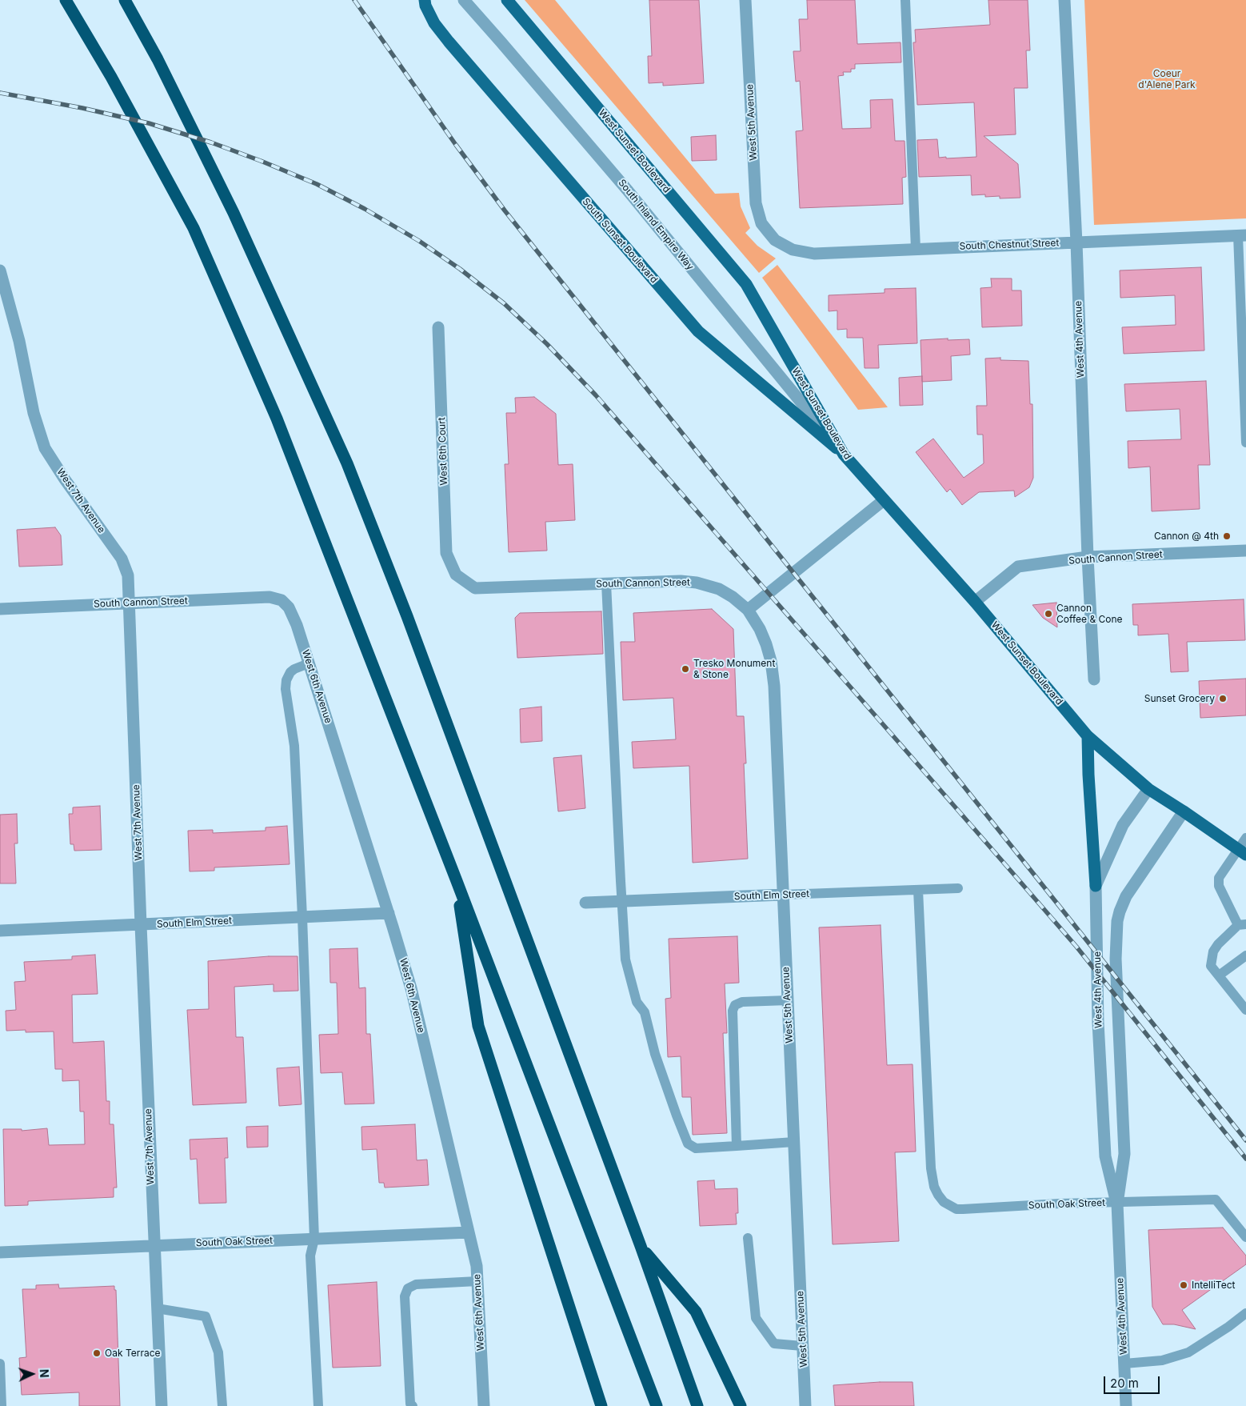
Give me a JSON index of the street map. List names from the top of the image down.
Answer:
{
  "streets": {
    "main road": ["West Sunset Boulevard", "South Sunset Boulevard"],
    "street": [
      "West 5th Avenue",
      "South Inland Empire Way",
      "South Chestnut Street",
      "West 4th Avenue",
      "West 6th Court",
      "West 7th Avenue",
      "South Cannon Street",
      "West 6th Avenue",
      "South Elm Street",
      "South Oak Street"
    ]
  },
  "crossings": [
    ["West 5th Avenue", "South Chestnut Street"],
    ["West 5th Avenue", "South Cannon Street"],
    ["West 5th Avenue", "South Elm Street"],
    ["West Sunset Boulevard", "South Inland Empire Way"],
    ["West Sunset Boulevard", "South Sunset Boulevard"],
    ["West Sunset Boulevard", "West 4th Avenue"],
    ["West Sunset Boulevard", "South Cannon Street"],
    ["South Inland Empire Way", "South Sunset Boulevard"],
    ["South Chestnut Street", "West 4th Avenue"],
    ["West 4th Avenue", "South Cannon Street"],
    ["West 4th Avenue", "South Oak Street"],
    ["West 6th Court", "South Cannon Street"],
    ["West 7th Avenue", "South Cannon Street"],
    ["West 7th Avenue", "South Elm Street"],
    ["West 7th Avenue", "South Oak Street"],
    ["South Cannon Street", "West 6th Avenue"],
    ["West 6th Avenue", "South Elm Street"],
    ["West 6th Avenue", "South Oak Street"],
    ["South Elm Street", "South Oak Street"]
  ],
  "parks": ["Coeur d'Alene Park"],
  "places": [
    "Cannon @ 4th",
    "Cannon Coffee & Cone",
    "Tresko Monument & Stone",
    "Sunset Grocery",
    "IntelliTect",
    "Oak Terrace"
  ],
  "scale_bar": "20 m",
  "north": "right"
}
